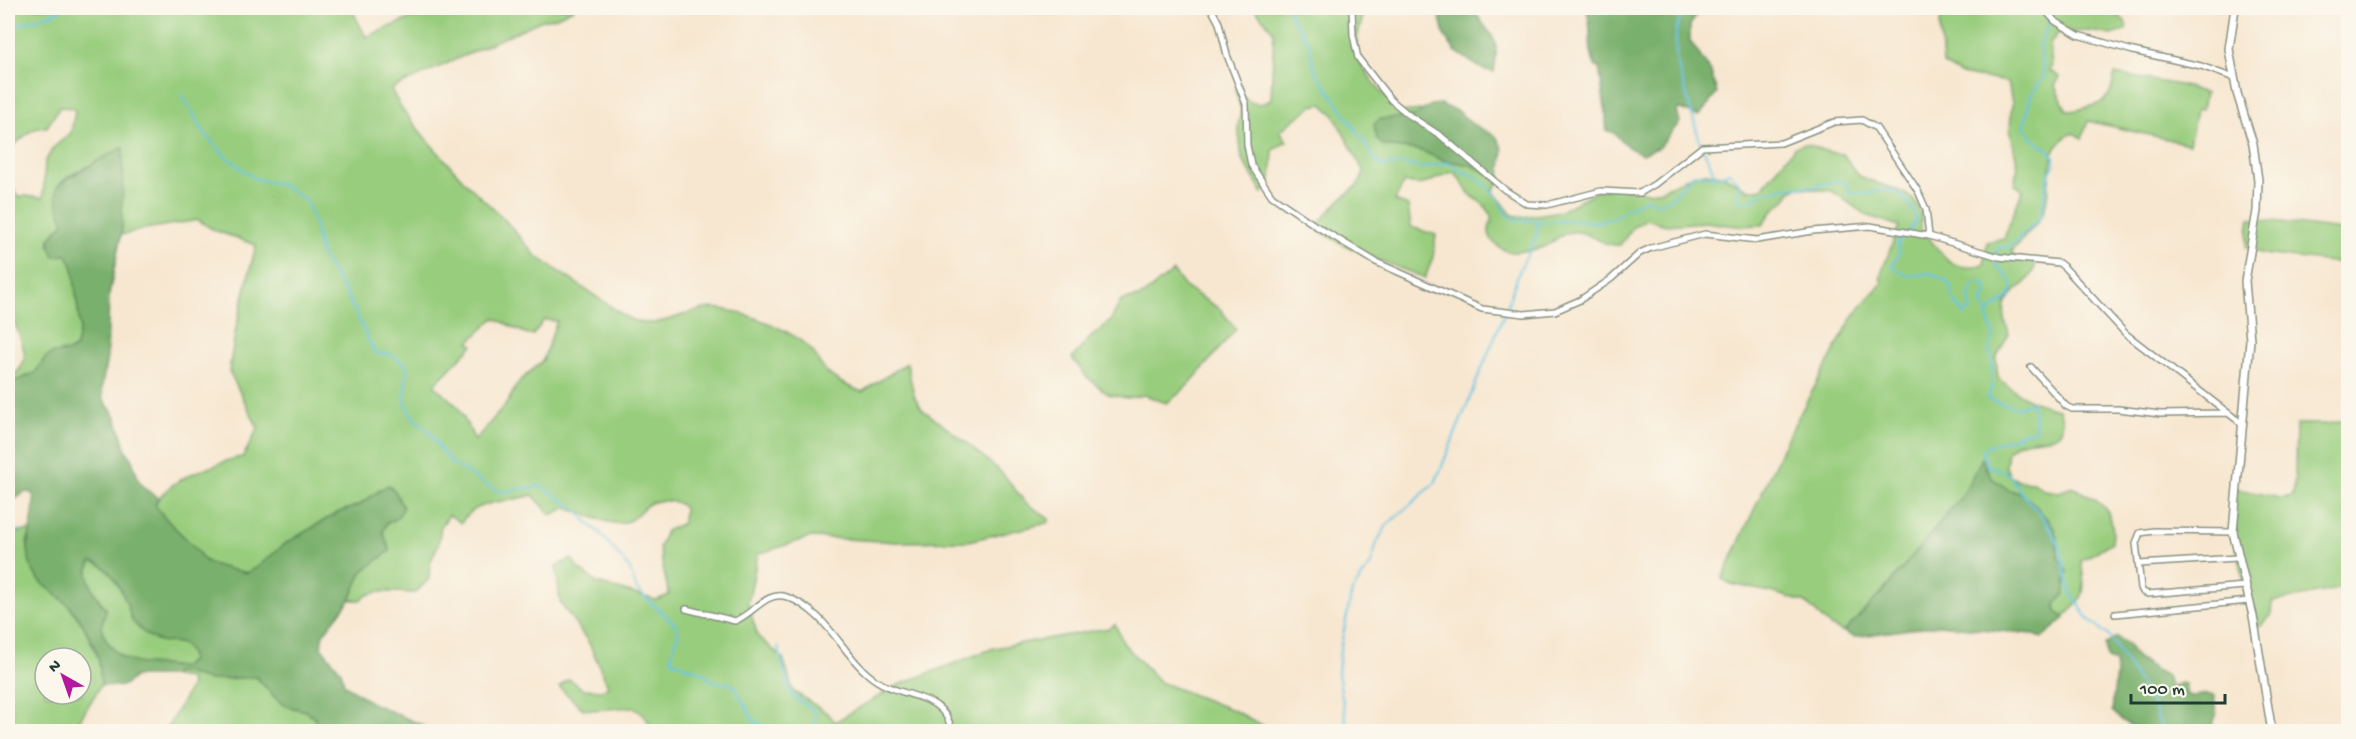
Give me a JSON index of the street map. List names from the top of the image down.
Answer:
{
  "scale_bar": "100 m",
  "north": "top left"
}
